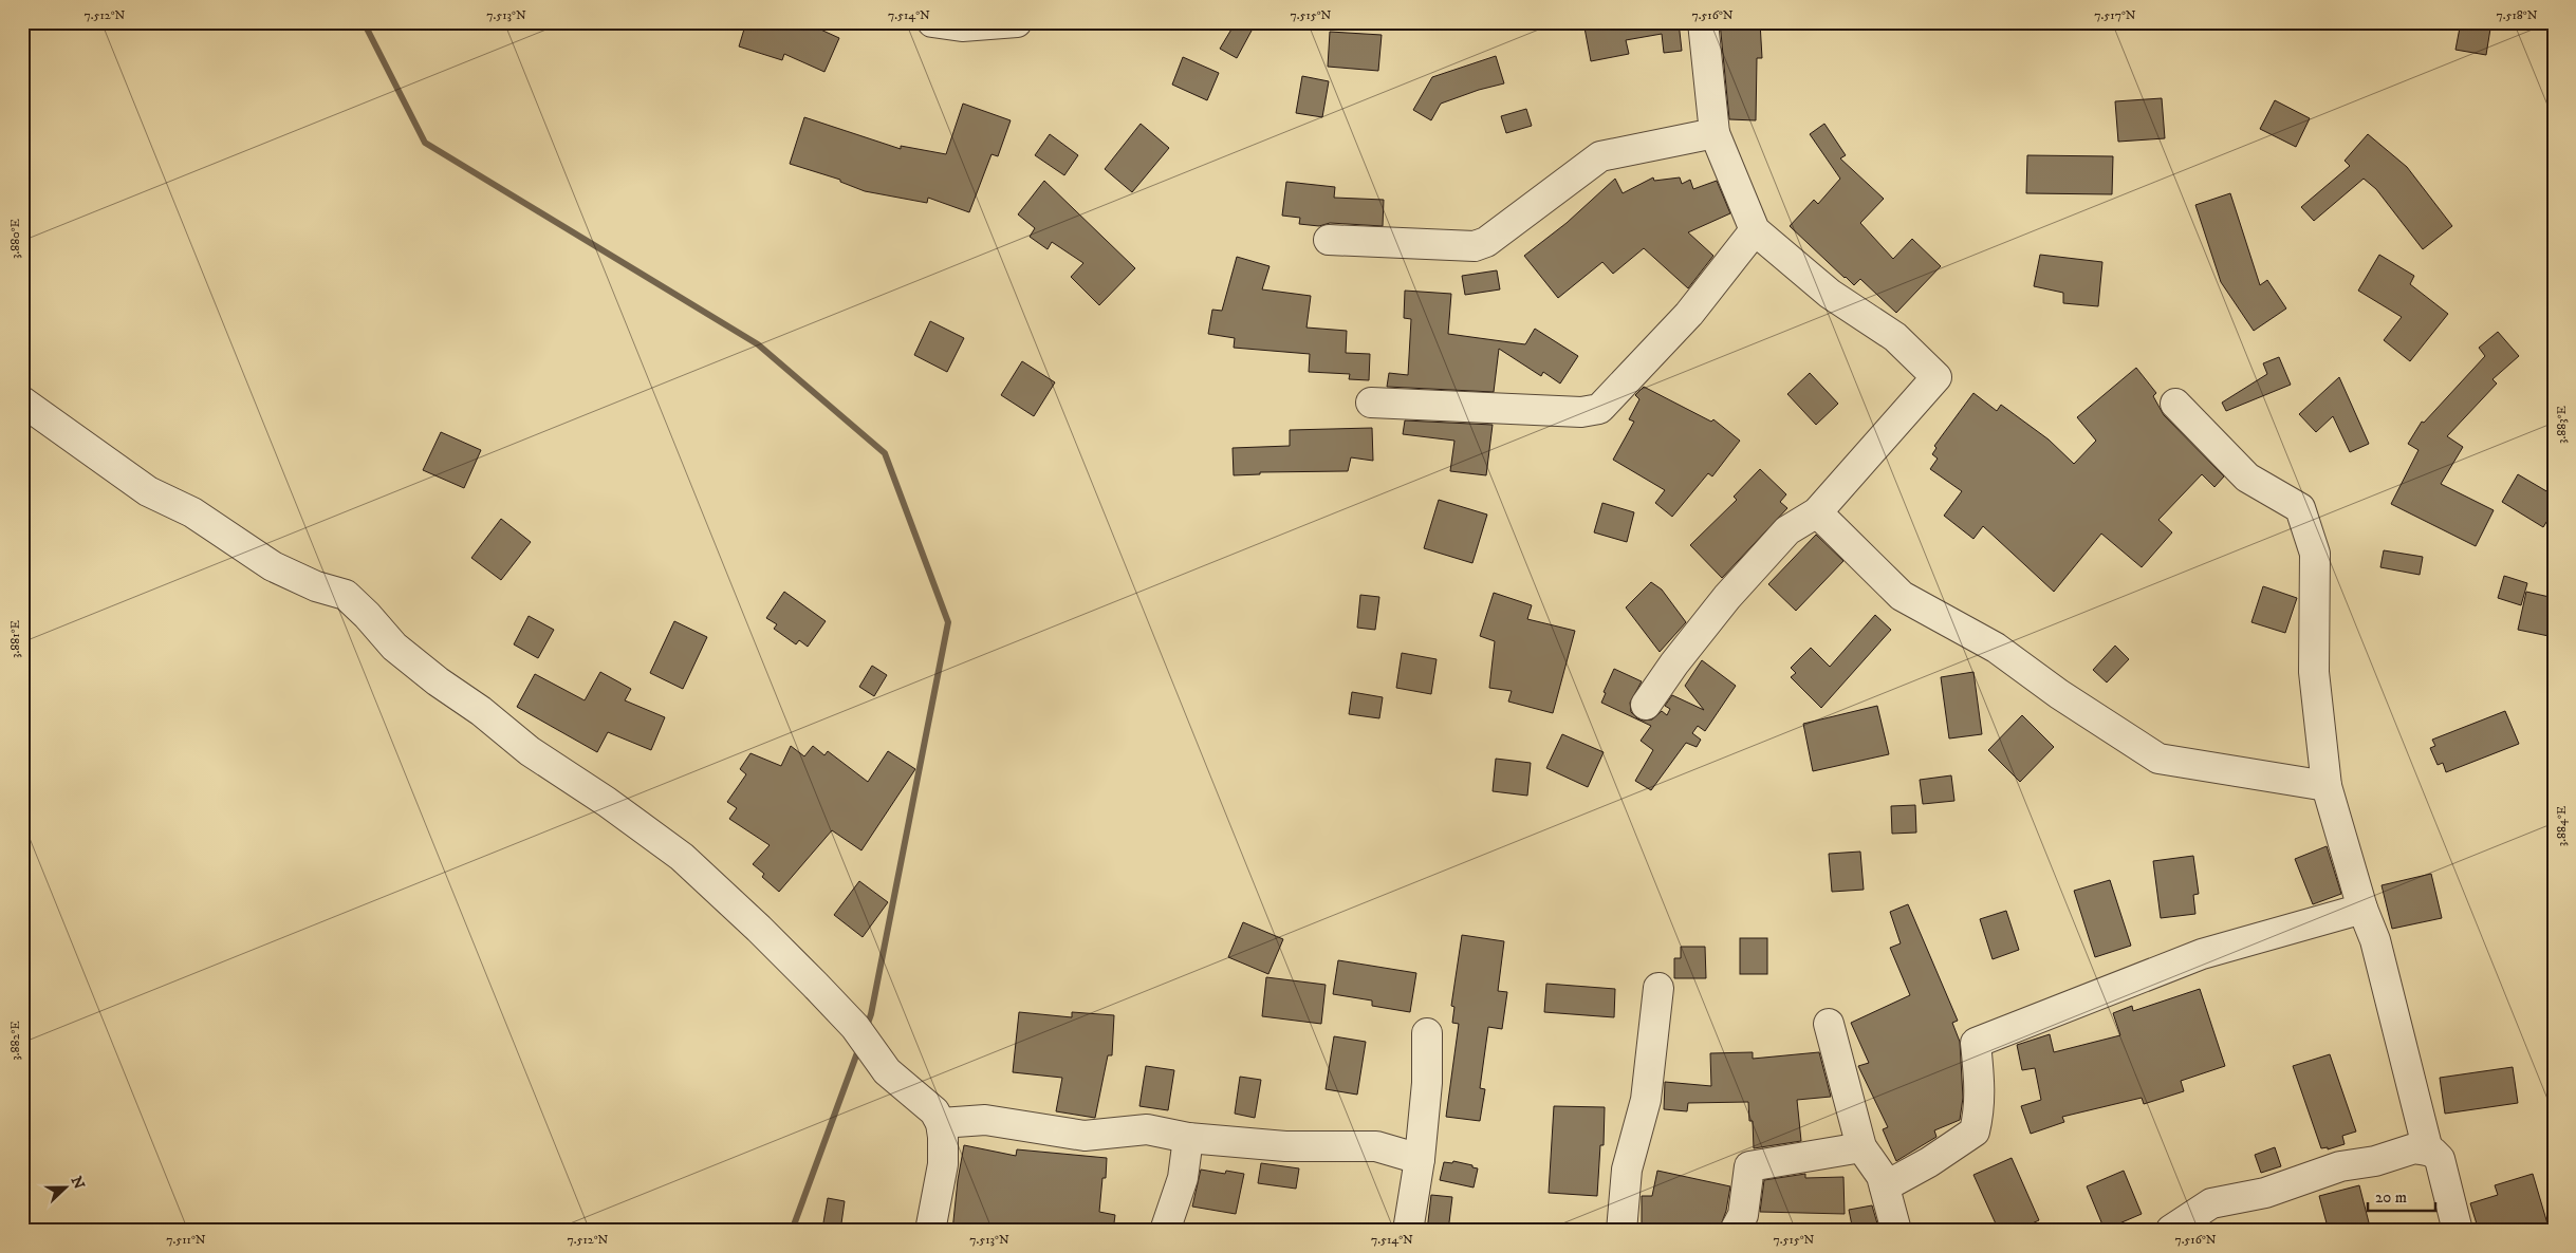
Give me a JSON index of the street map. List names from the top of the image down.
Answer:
{
  "scale_bar": "20 m",
  "north": "right",
  "coordinates": [
    "7.512°N",
    "7.513°N",
    "7.514°N",
    "7.515°N",
    "7.516°N",
    "7.517°N",
    "7.518°N",
    "3.880°E",
    "3.883°E",
    "3.881°E",
    "3.884°E",
    "3.882°E",
    "7.511°N"
  ]
}
